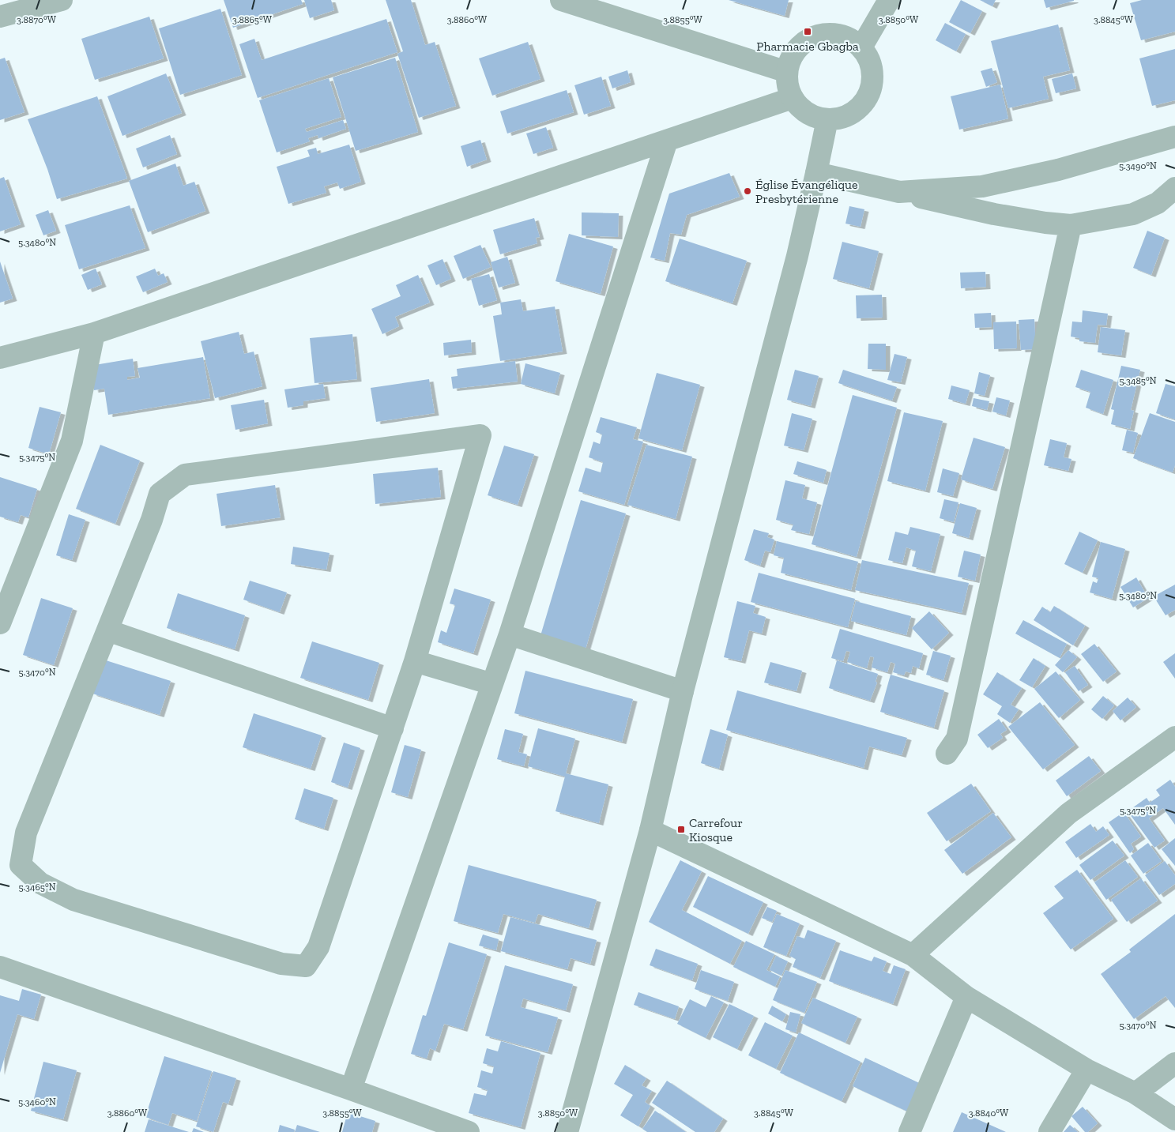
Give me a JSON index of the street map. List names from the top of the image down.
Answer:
{
  "places": {
    "transit": ["Pharmacie Gbagba", "Carrefour Kiosque"],
    "other": ["Église Évangélique Presbytérienne"]
  },
  "coordinates": [
    "3.8870°W",
    "3.8865°W",
    "3.8860°W",
    "3.8855°W",
    "3.8850°W",
    "3.8845°W",
    "5.3490°N",
    "5.3480°N",
    "5.3485°N",
    "5.3475°N",
    "5.3470°N",
    "5.3465°N",
    "5.3460°N",
    "3.8840°W"
  ]
}
